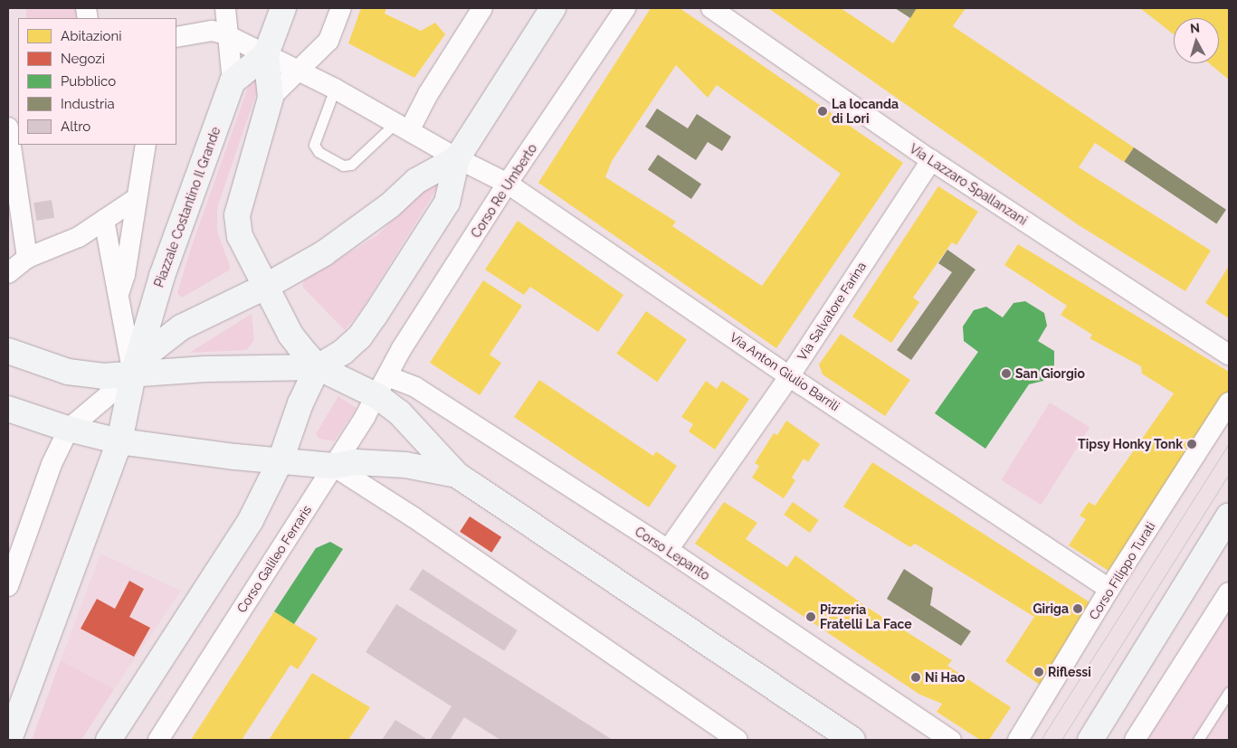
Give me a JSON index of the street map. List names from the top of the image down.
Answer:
{
  "streets": {
    "main road": ["Piazzale Costantino Il Grande"],
    "street": [
      "Via Lazzaro Spallanzani",
      "Corso Re Umberto",
      "Via Salvatore Farina",
      "Via Anton Giulio Barrili",
      "Corso Lepanto",
      "Corso Galileo Ferraris",
      "Corso Filippo Turati"
    ]
  },
  "crossings": [
    ["Via Lazzaro Spallanzani", "Via Salvatore Farina"],
    ["Corso Re Umberto", "Via Anton Giulio Barrili"],
    ["Corso Re Umberto", "Corso Lepanto"],
    ["Corso Re Umberto", "Corso Galileo Ferraris"],
    ["Piazzale Costantino Il Grande", "Via Anton Giulio Barrili"],
    ["Via Salvatore Farina", "Via Anton Giulio Barrili"],
    ["Via Salvatore Farina", "Corso Lepanto"],
    ["Via Anton Giulio Barrili", "Corso Filippo Turati"],
    ["Corso Lepanto", "Corso Galileo Ferraris"]
  ],
  "places": [
    "La locanda di Lori",
    "San Giorgio",
    "Tipsy Honky Tonk",
    "Giriga",
    "Pizzeria Fratelli La Face",
    "Riflessi",
    "Ni Hao"
  ],
  "legend": [
    "Abitazioni",
    "Negozi",
    "Pubblico",
    "Industria",
    "Altro"
  ],
  "north": "top"
}
